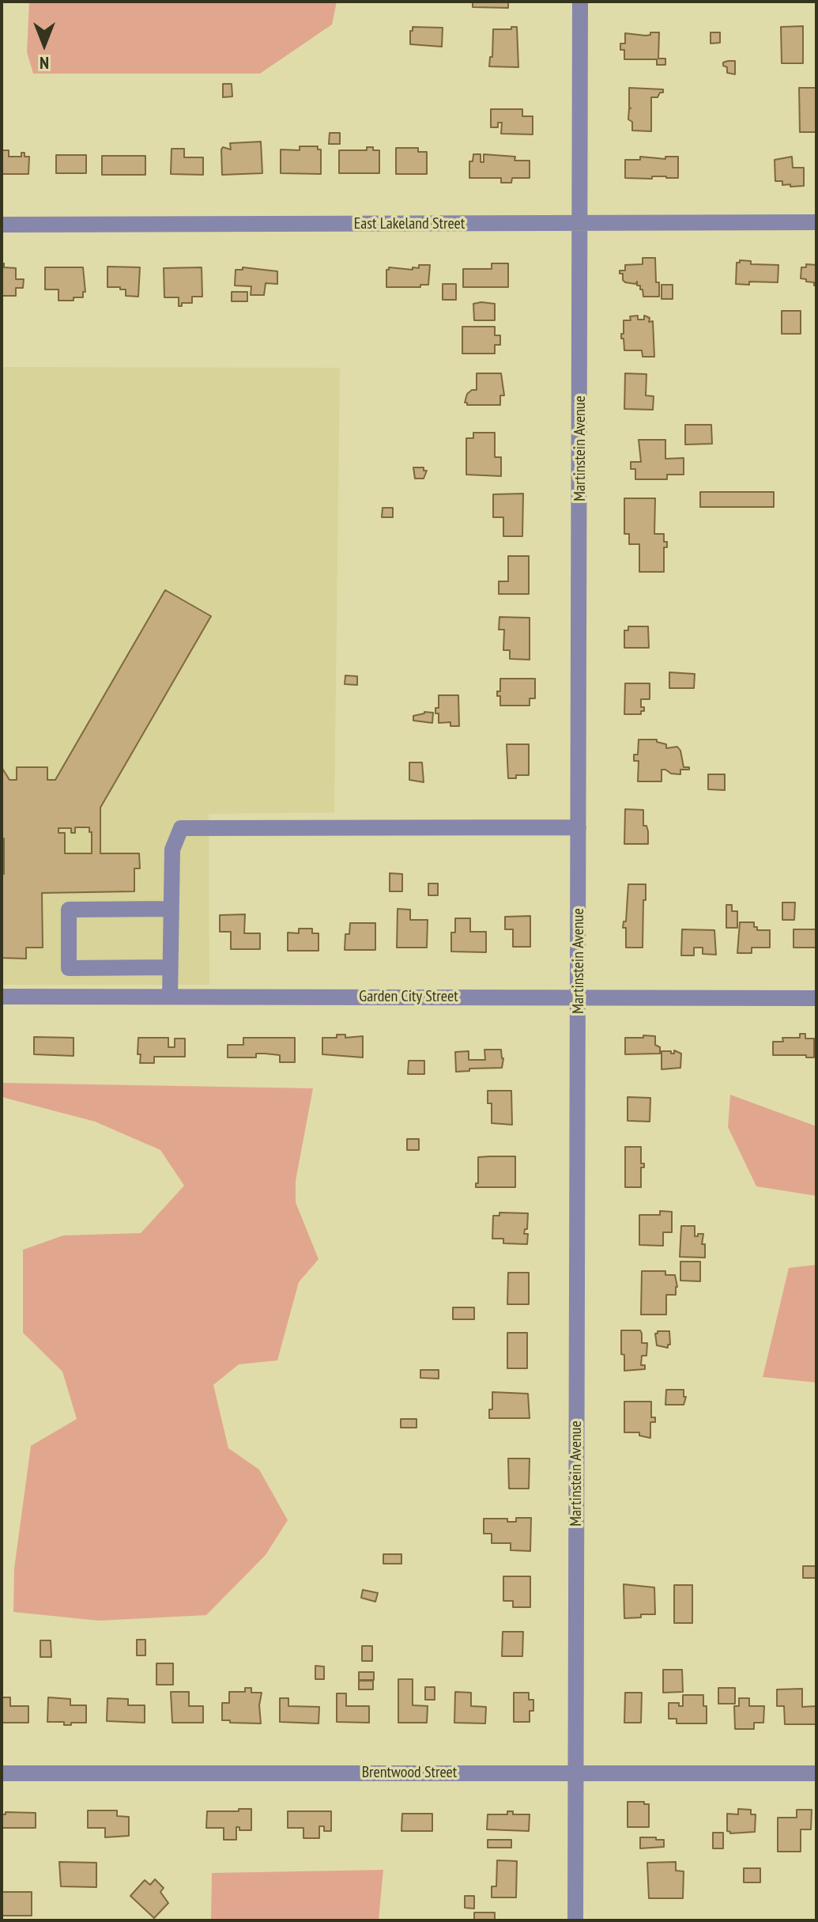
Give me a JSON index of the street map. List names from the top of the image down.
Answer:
{
  "streets": {
    "street": [
      "East Lakeland Street",
      "Martinstein Avenue",
      "Garden City Street",
      "Brentwood Street"
    ]
  },
  "crossings": [
    ["East Lakeland Street", "Martinstein Avenue"],
    ["Martinstein Avenue", "Garden City Street"],
    ["Martinstein Avenue", "Brentwood Street"]
  ],
  "north": "bottom"
}
